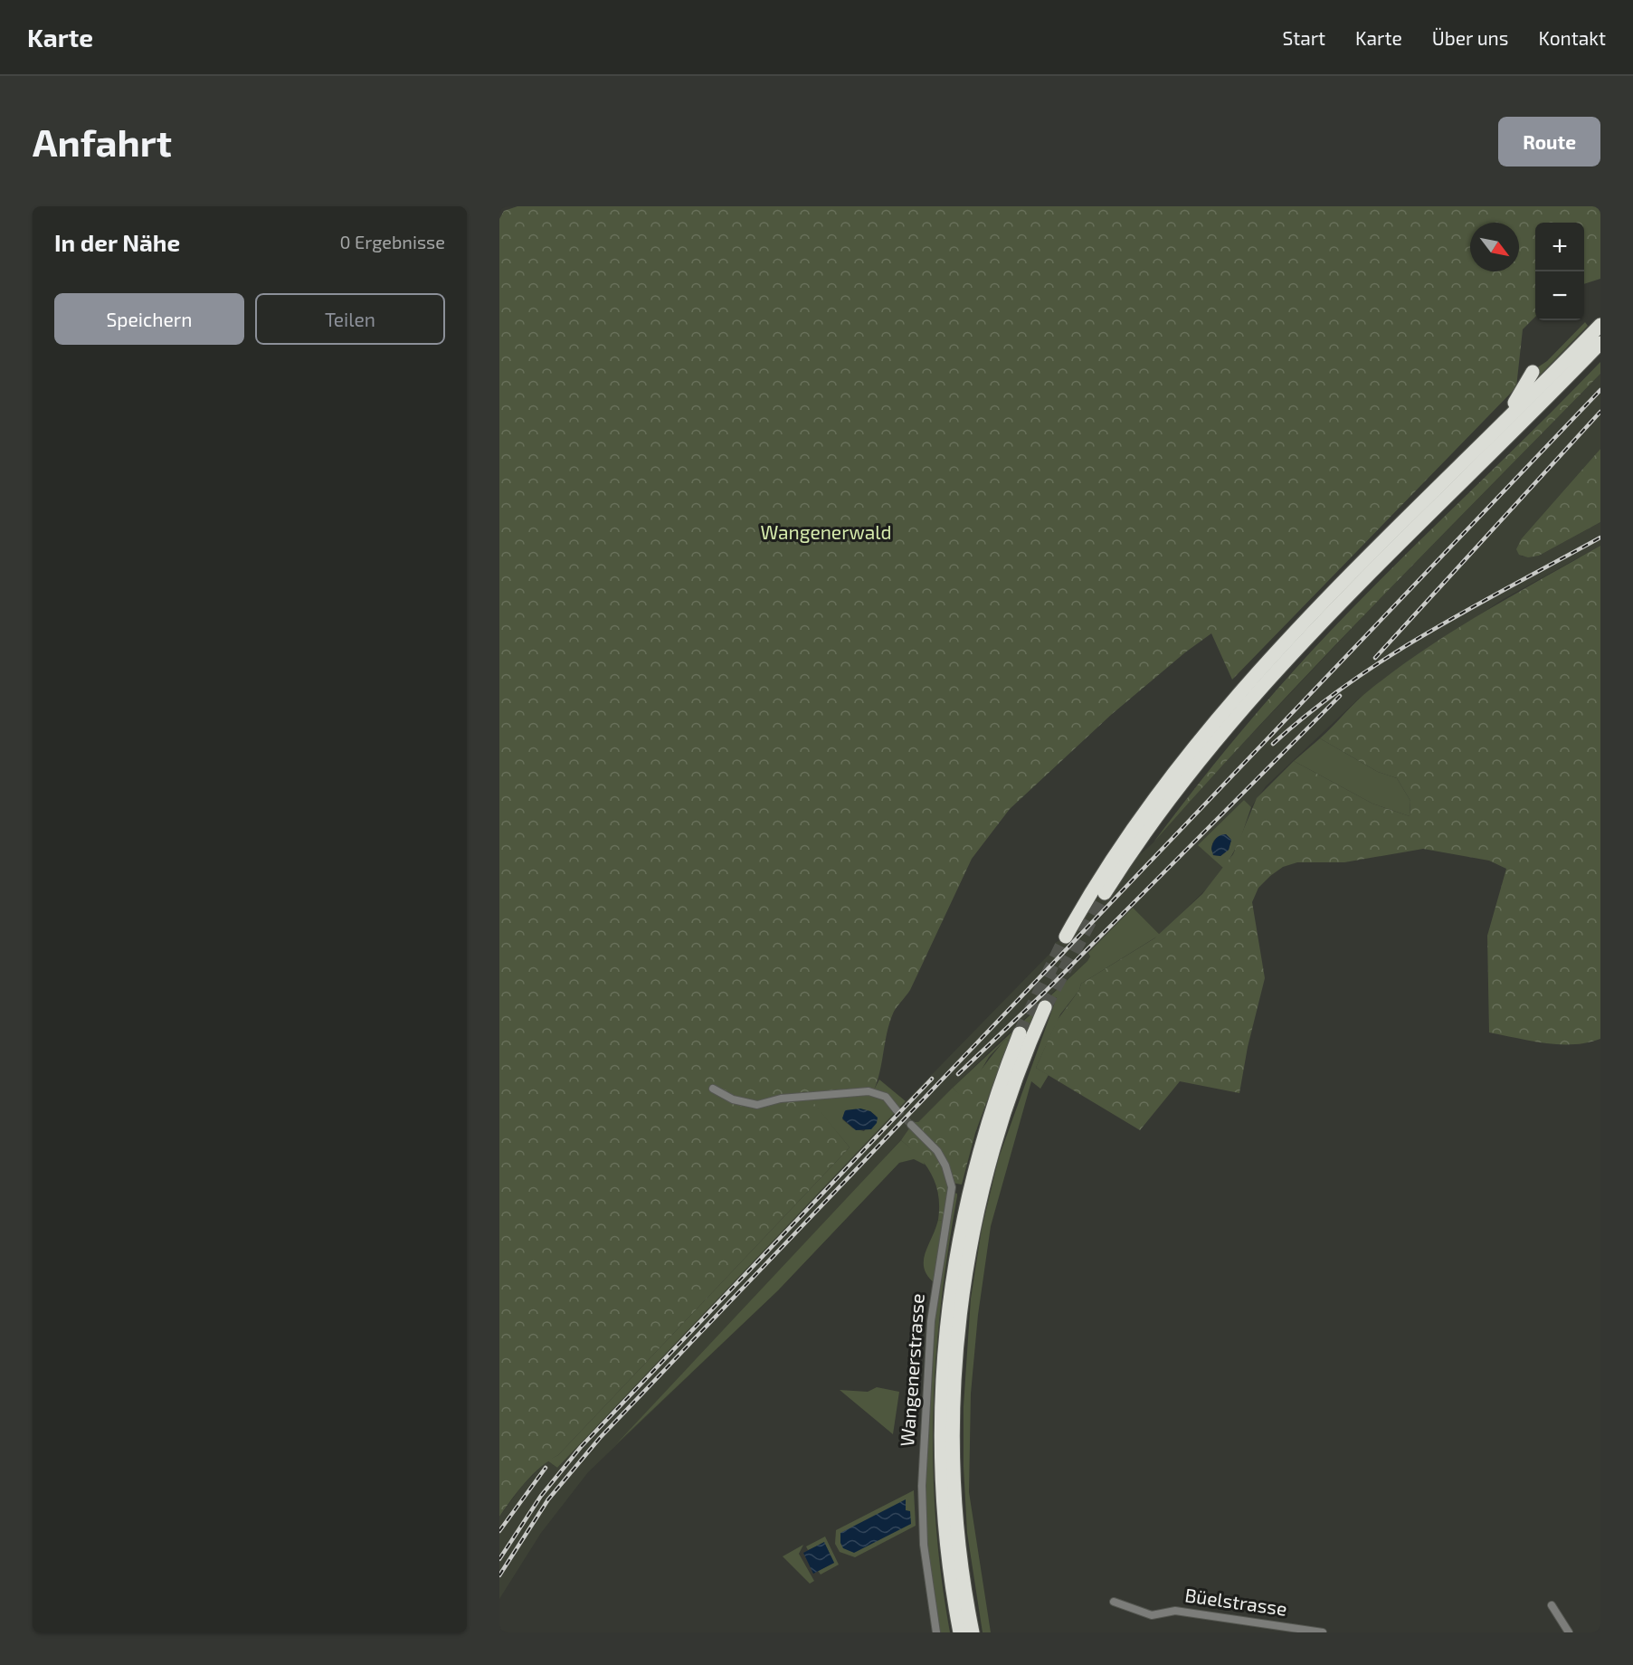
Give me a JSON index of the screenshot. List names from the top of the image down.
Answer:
{
  "streets": {
    "street": ["Wangenerstrasse", "Büelstrasse"]
  },
  "parks": ["Wangenerwald"],
  "north": "bottom right",
  "page": {
    "header": "Karte",
    "nav": [
      "Start",
      "Karte",
      "Über uns",
      "Kontakt"
    ],
    "buttons": [
      "Route",
      ["Speichern", "Teilen"]
    ],
    "title": "Anfahrt",
    "heading": ["In der Nähe", "0 Ergebnisse"],
    "map_buttons": ["+", "−"]
  }
}
